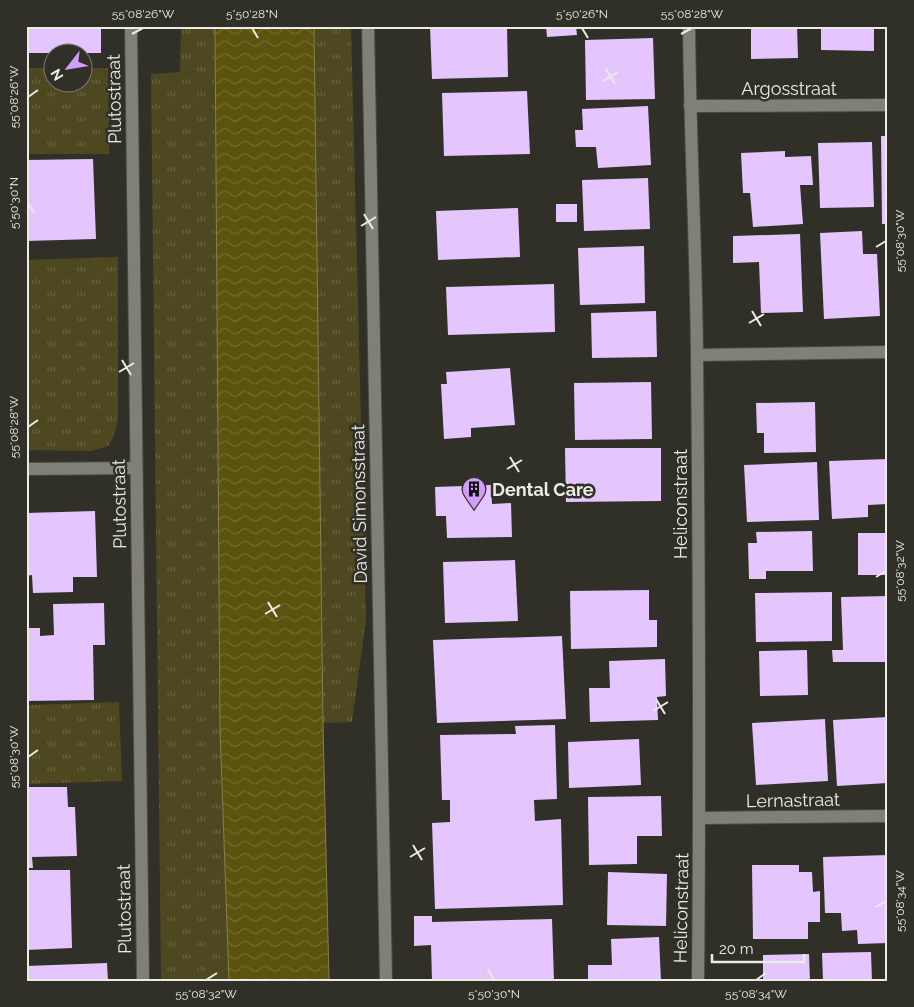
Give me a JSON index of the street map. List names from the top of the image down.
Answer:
{
  "streets": {
    "street": [
      "Argosstraat",
      "Plutostraat",
      "David Simonsstraat",
      "Heliconstraat",
      "Lernastraat"
    ]
  },
  "crossings": [
    ["Argosstraat", "Heliconstraat"],
    ["Heliconstraat", "Lernastraat"]
  ],
  "places": {
    "building": ["Dental Care"]
  },
  "scale_bar": "20 m",
  "north": "bottom left",
  "coordinates": [
    "55°08'26\"W",
    "5°50'28\"N",
    "5°50'26\"N",
    "55°08'28\"W",
    "5°50'30\"N",
    "55°08'30\"W",
    "55°08'32\"W",
    "55°08'34\"W"
  ]
}
